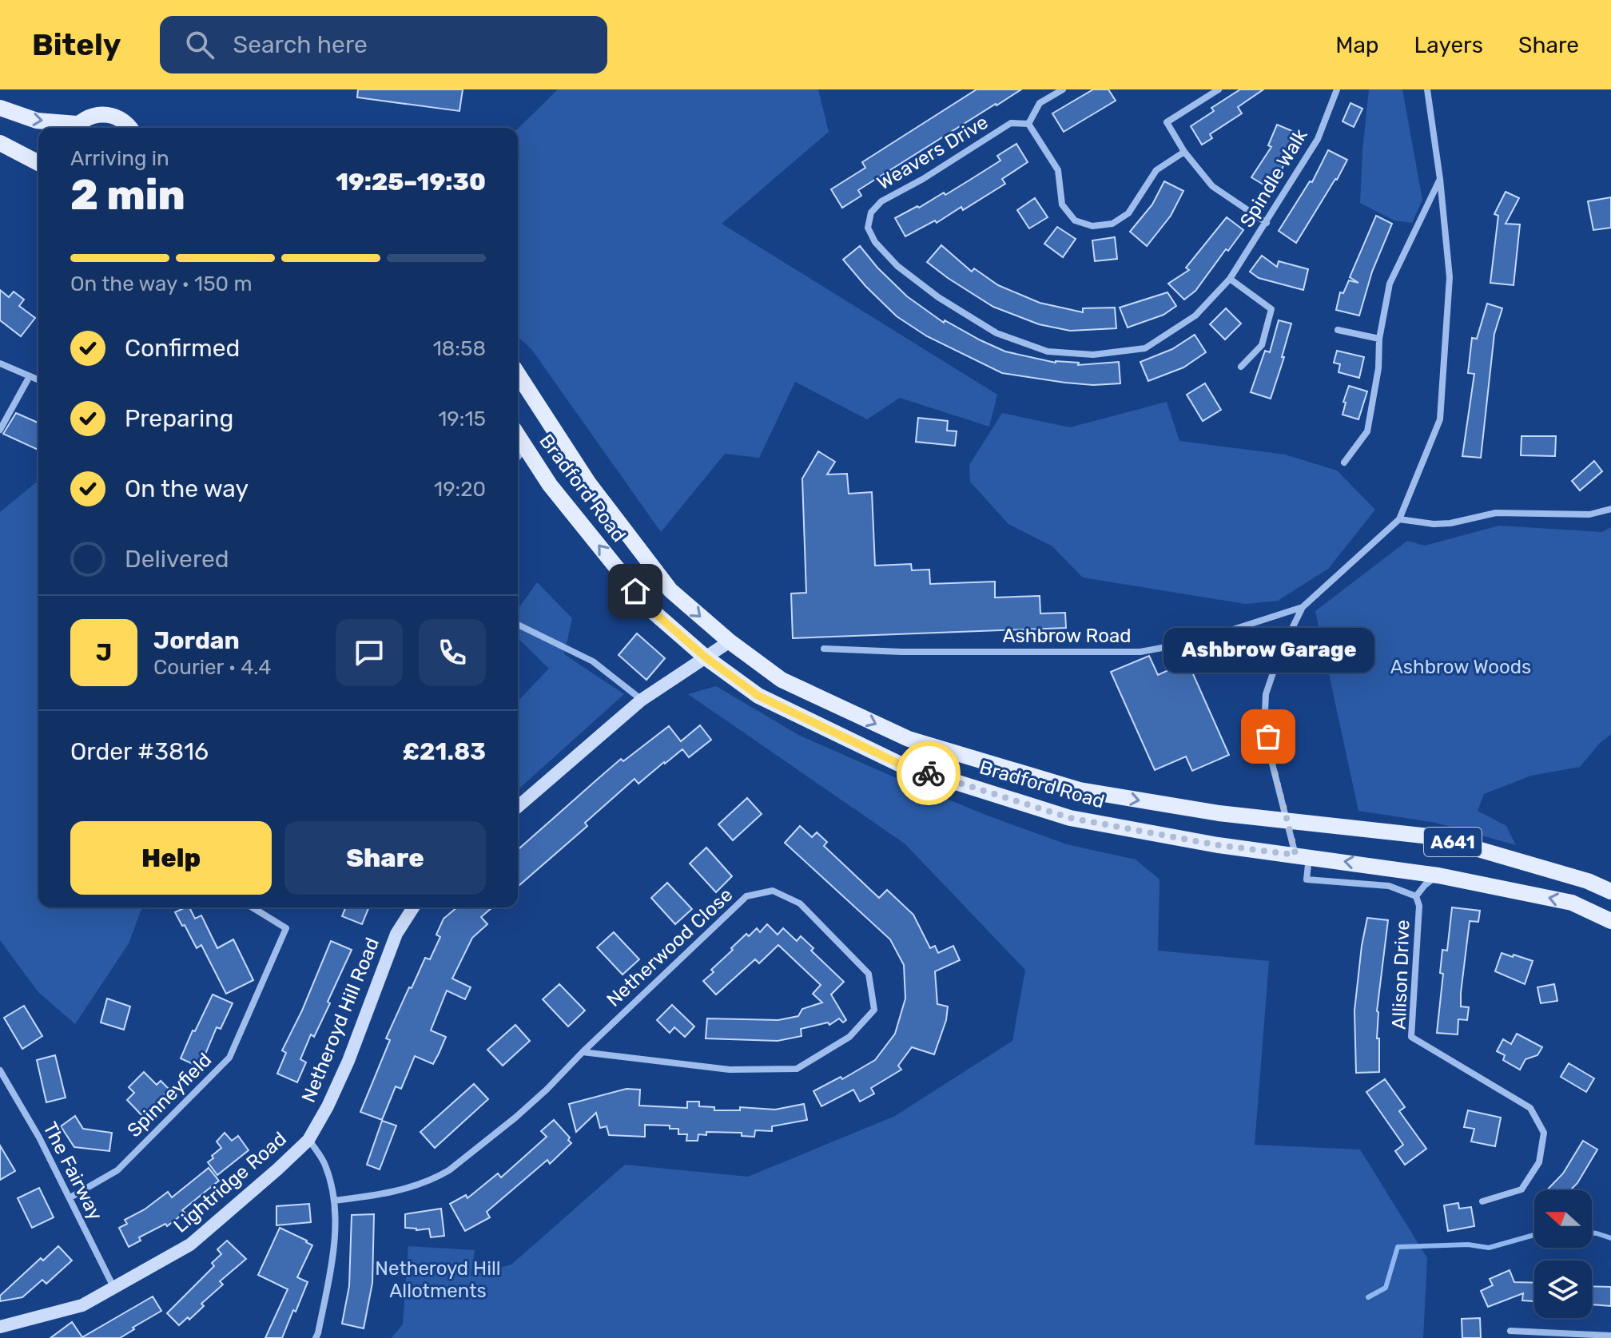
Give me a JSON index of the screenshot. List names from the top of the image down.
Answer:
{
  "streets": {
    "main road": ["Bradford Road", "A641"],
    "street": [
      "Weavers Drive",
      "Spindle Walk",
      "Ashbrow Road",
      "Netherwood Close",
      "Allison Drive",
      "Netheroyd Hill Road",
      "Spinneyfield",
      "The Fairway",
      "Lightridge Road"
    ]
  },
  "crossings": [
    ["Weavers Drive", "Spindle Walk"],
    ["Bradford Road", "Ashbrow Road"],
    ["Bradford Road", "A641"],
    ["Bradford Road", "Allison Drive"],
    ["Ashbrow Road", "A641"],
    ["Ashbrow Road", "Allison Drive"],
    ["Netheroyd Hill Road", "Lightridge Road"],
    ["Spinneyfield", "The Fairway"],
    ["The Fairway", "Lightridge Road"]
  ],
  "parks": ["Ashbrow Woods", "Netheroyd Hill Allotments"],
  "places": ["Ashbrow Garage"],
  "north": "left",
  "page": {
    "header": "Bitely",
    "search": "Search here",
    "nav": ["Map", "Layers", "Share"],
    "heading": ["2 min", "Arriving in", "19:25–19:30"],
    "panel": [
      "Jordan",
      "Courier · 4.4",
      "Order #3816",
      "£21.83"
    ],
    "bar": "On the way · 150 m",
    "list": [
      ["Confirmed", "18:58"],
      ["Preparing", "19:15"],
      ["On the way", "19:20"],
      "Delivered"
    ],
    "round": "J",
    "bubble": "Ashbrow Garage",
    "buttons": ["Help", "Share"]
  }
}
